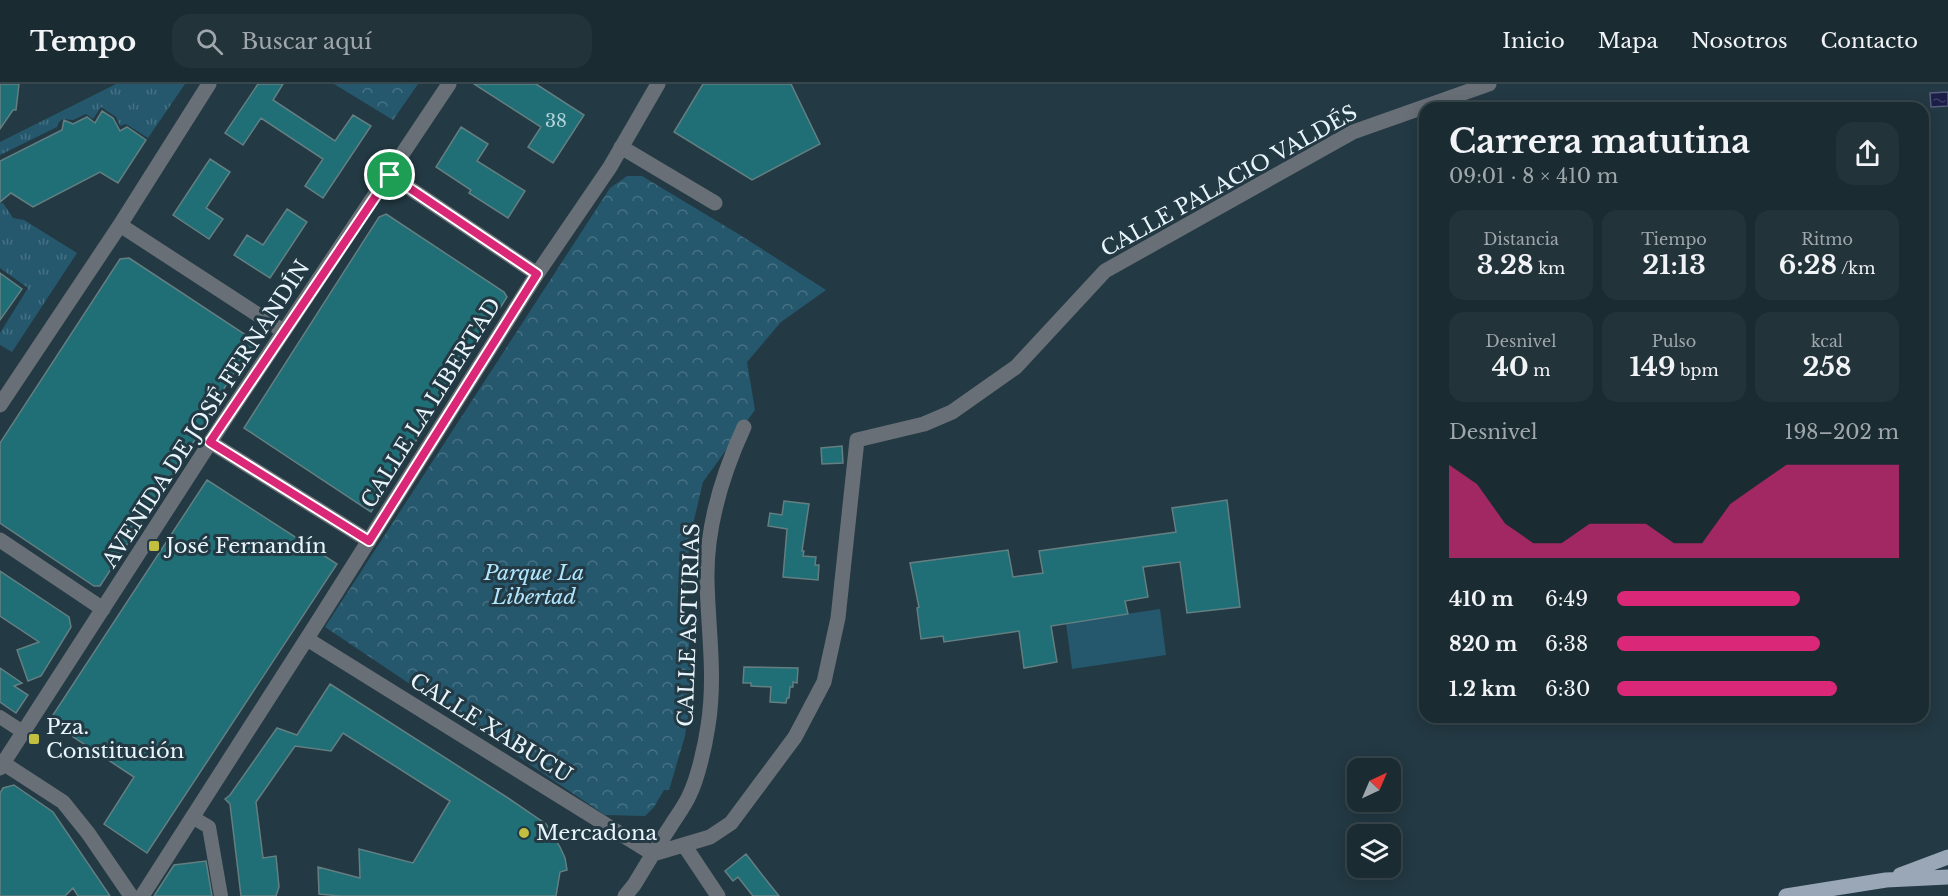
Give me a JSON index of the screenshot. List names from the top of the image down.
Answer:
{
  "streets": {
    "street": [
      "CALLE PALACIO VALDÉS",
      "CALLE LA LIBERTAD",
      "AVENIDA DE JOSÉ FERNANDÍN",
      "CALLE ASTURIAS",
      "CALLE XABUCU"
    ]
  },
  "crossings": [
    ["CALLE PALACIO VALDÉS", "CALLE ASTURIAS"],
    ["CALLE PALACIO VALDÉS", "CALLE XABUCU"],
    ["CALLE LA LIBERTAD", "CALLE XABUCU"],
    ["CALLE ASTURIAS", "CALLE XABUCU"]
  ],
  "parks": ["Parque La Libertad"],
  "places": {
    "transit": ["José Fernandín", "Pza. Constitución"],
    "other": ["Mercadona"]
  },
  "house_numbers": ["38"],
  "north": "top right",
  "page": {
    "header": "Tempo",
    "search": "Buscar aquí",
    "nav": [
      "Inicio",
      "Mapa",
      "Nosotros",
      "Contacto"
    ],
    "heading": ["Carrera matutina", "09:01 · 8 × 410 m"],
    "stats": [
      ["Distancia", "3.28 km"],
      ["Tiempo", "21:13"],
      ["Ritmo", "6:28 /km"],
      ["Desnivel", "40 m"],
      ["Pulso", "149 bpm"],
      ["kcal", "258"]
    ],
    "chart": ["Desnivel", "198–202 m"],
    "list": [
      {
        "name": "410 m",
        "note": "6:49"
      },
      {
        "name": "820 m",
        "note": "6:38"
      },
      {
        "name": "1.2 km",
        "note": "6:30"
      }
    ]
  }
}
